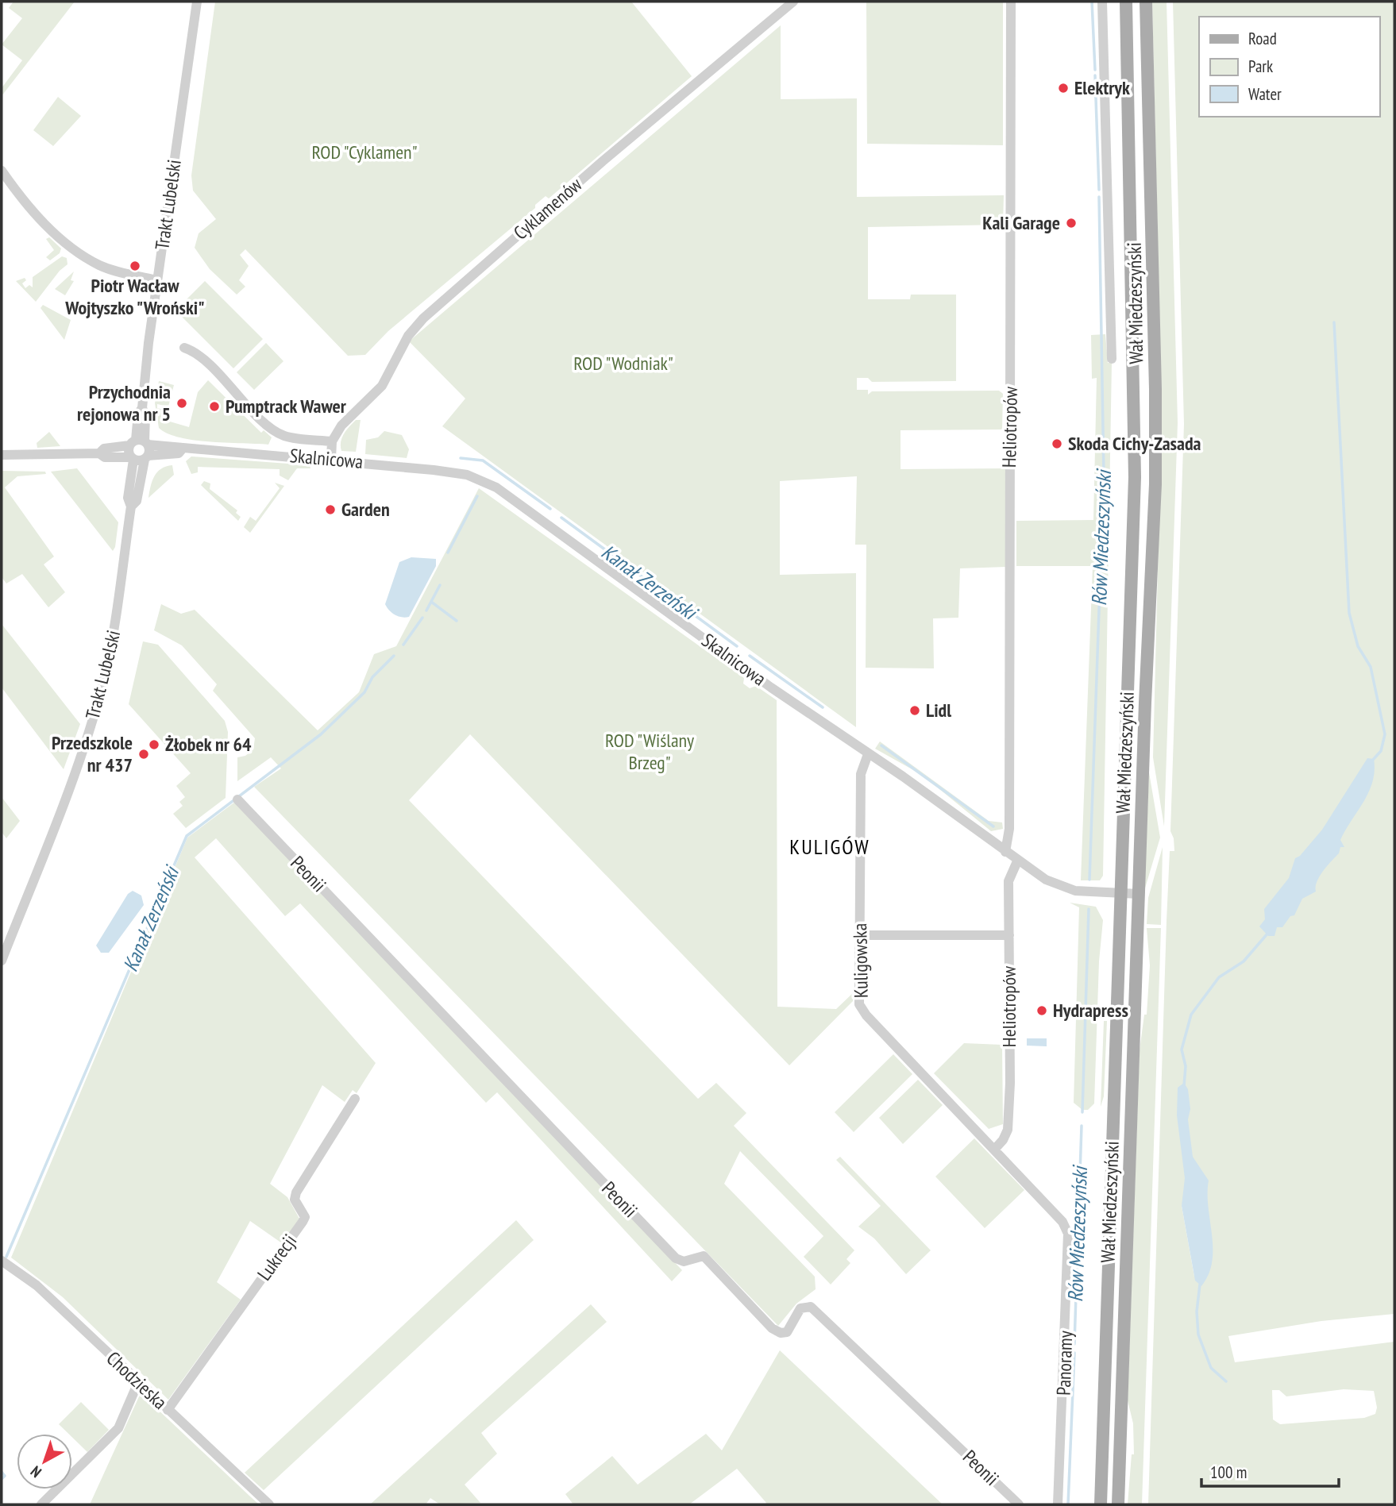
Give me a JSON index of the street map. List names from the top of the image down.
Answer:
{
  "streets": {
    "main road": ["Wał Miedzeszyński"],
    "street": [
      "Trakt Lubelski",
      "Cyklamenów",
      "Heliotropów",
      "Skalnicowa",
      "Peonii",
      "Kuligowska",
      "Lukrecji",
      "Panoramy",
      "Chodzieska"
    ]
  },
  "crossings": [
    ["Trakt Lubelski", "Skalnicowa"],
    ["Wał Miedzeszyński", "Skalnicowa"],
    ["Heliotropów", "Skalnicowa"],
    ["Heliotropów", "Kuligowska"],
    ["Heliotropów", "Panoramy"],
    ["Skalnicowa", "Kuligowska"],
    ["Kuligowska", "Panoramy"],
    ["Lukrecji", "Chodzieska"]
  ],
  "districts": ["KULIGÓW"],
  "water": ["Rów Miedzeszyński", "Kanał Zerzeński"],
  "parks": ["ROD \"Cyklamen\"", "ROD \"Wodniak\"", "ROD \"Wiślany Brzeg\""],
  "places": [
    "Elektryk",
    "Kali Garage",
    "Piotr Wacław Wojtyszko \"Wroński\"",
    "Przychodnia rejonowa nr 5",
    "Pumptrack Wawer",
    "Skoda Cichy-Zasada",
    "Garden",
    "Lidl",
    "Żłobek nr 64",
    "Przedszkole nr 437",
    "Hydrapress"
  ],
  "legend": ["Road", "Park", "Water"],
  "scale_bar": "100 m",
  "north": "bottom left"
}
